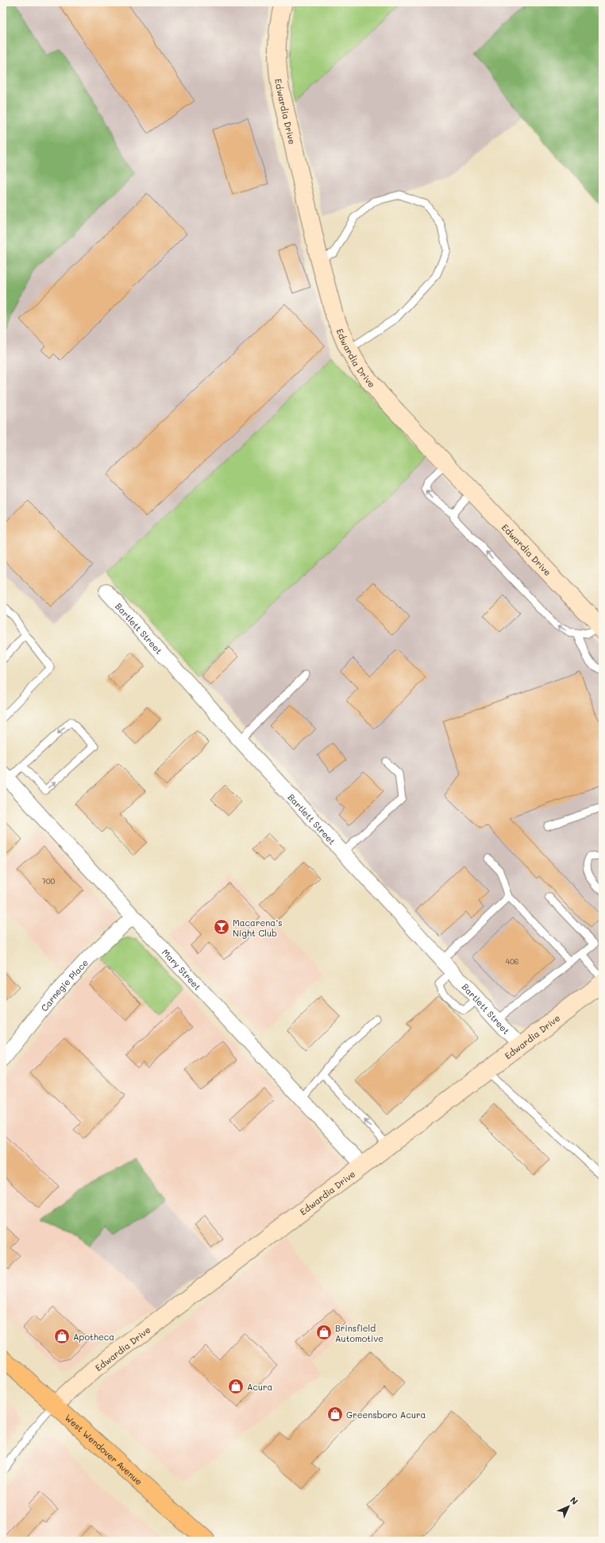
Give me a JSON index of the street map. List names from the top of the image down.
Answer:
{
  "streets": {
    "highway": ["West Wendover Avenue"],
    "main road": ["Edwardia Drive"],
    "street": ["Bartlett Street", "Mary Street", "Carnegie Place"]
  },
  "crossings": [
    ["Edwardia Drive", "Bartlett Street"],
    ["Edwardia Drive", "Mary Street"],
    ["Edwardia Drive", "West Wendover Avenue"],
    ["Mary Street", "Carnegie Place"]
  ],
  "places": {
    "bar": ["Macarena’s Night Club"],
    "shop": [
      "Brinsfield Automotive",
      "Apotheca",
      "Acura",
      "Greensboro Acura"
    ]
  },
  "house_numbers": ["700", "406"],
  "north": "top right"
}
